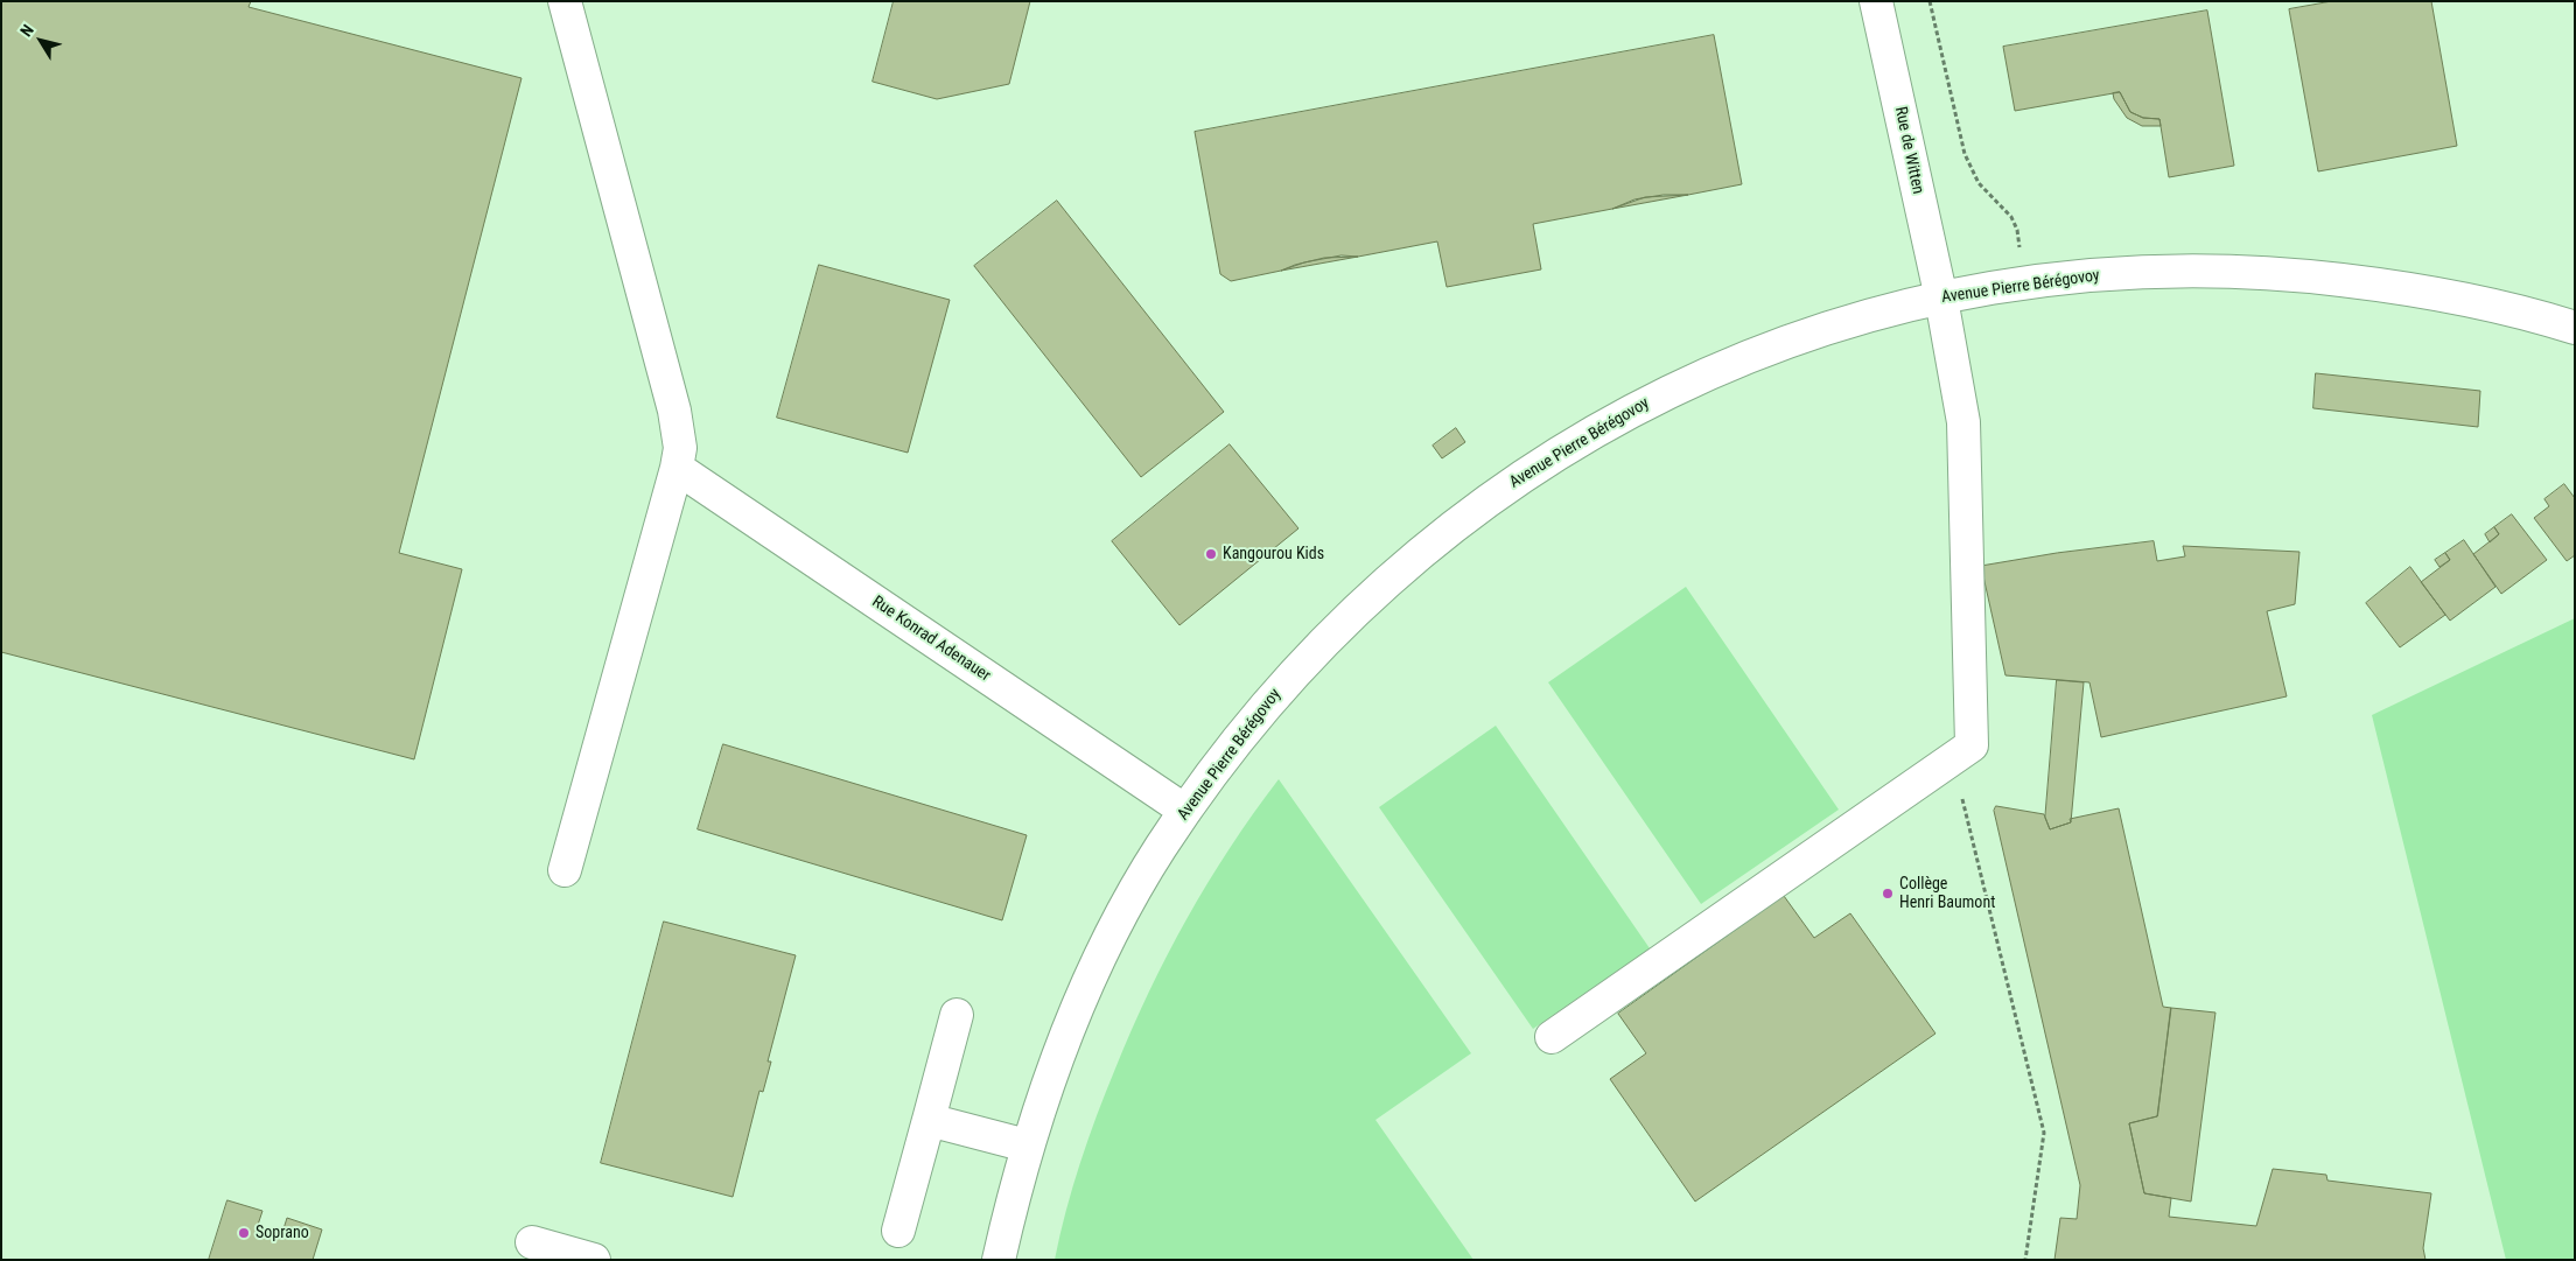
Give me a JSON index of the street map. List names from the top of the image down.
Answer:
{
  "streets": {
    "street": ["Rue de Witten", "Avenue Pierre Bérégovoy", "Rue Konrad Adenauer"]
  },
  "crossings": [
    ["Rue de Witten", "Avenue Pierre Bérégovoy"],
    ["Avenue Pierre Bérégovoy", "Rue Konrad Adenauer"]
  ],
  "places": ["Kangourou Kids", "Collège Henri Baumont", "Soprano"],
  "north": "top left"
}
